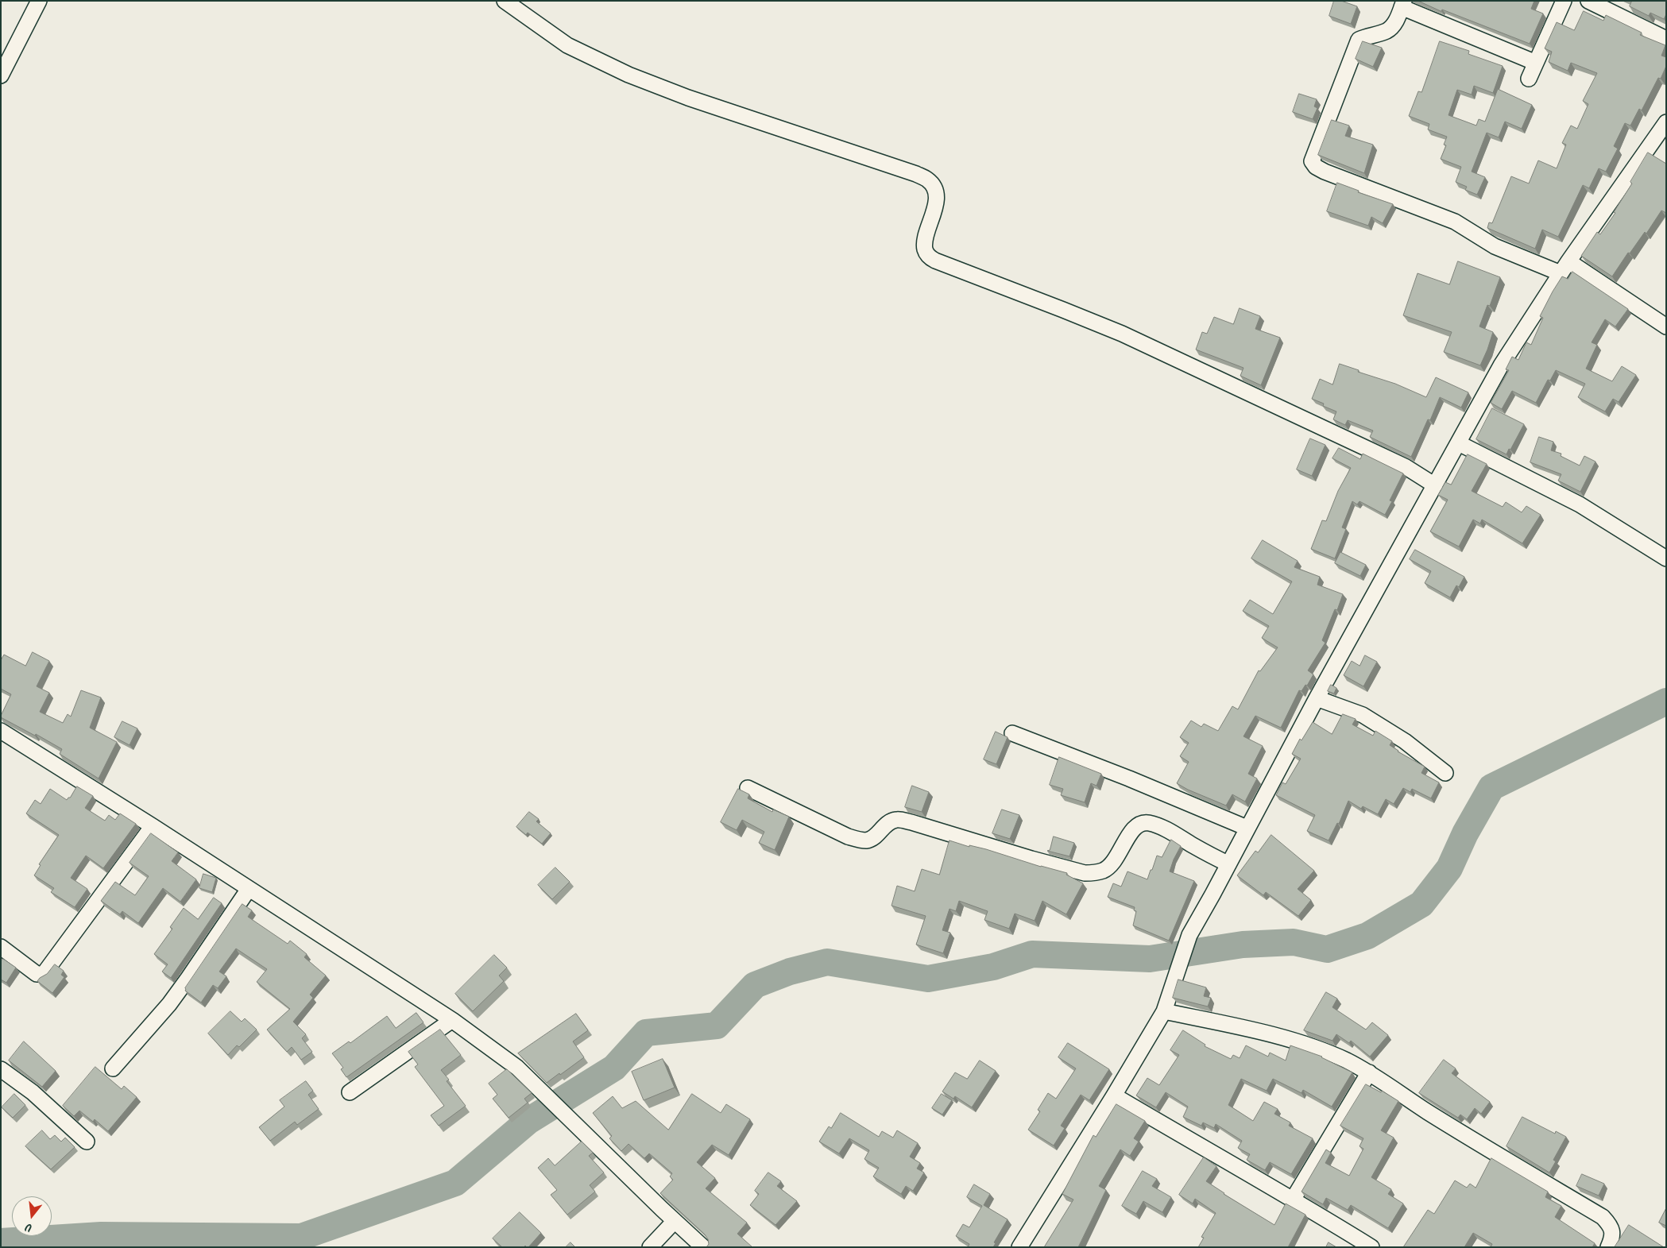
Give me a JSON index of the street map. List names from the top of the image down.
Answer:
{
  "north": "bottom"
}
